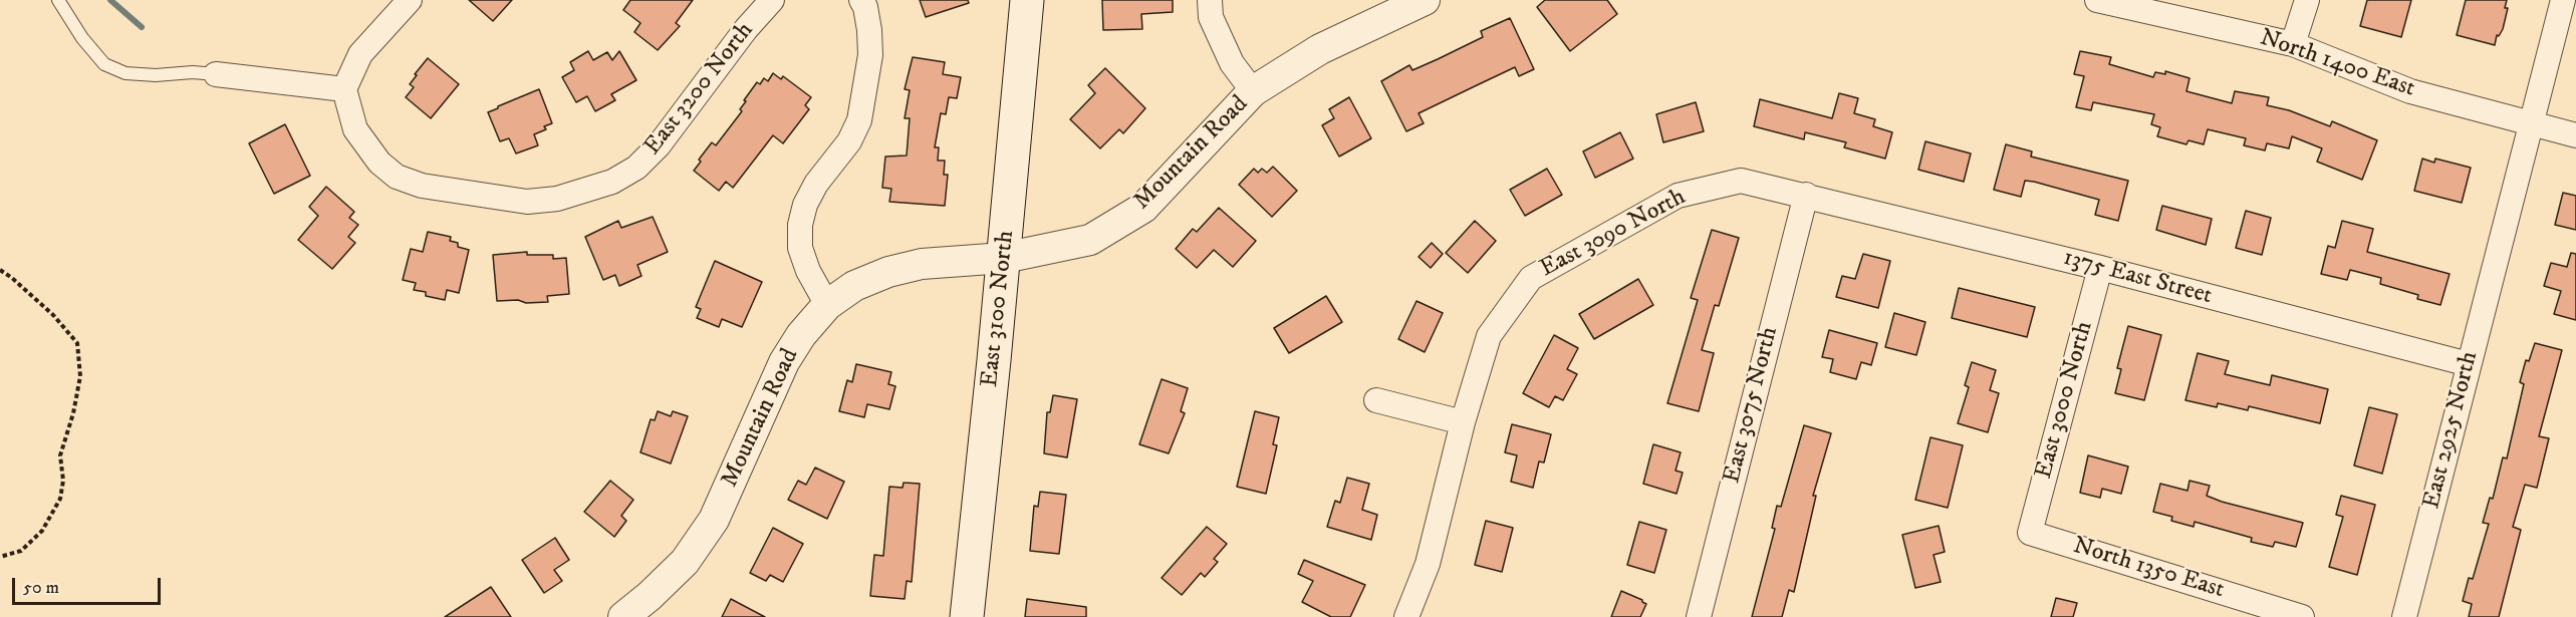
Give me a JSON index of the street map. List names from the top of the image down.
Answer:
{
  "streets": {
    "main road": ["East 3100 North"],
    "street": [
      "North 1400 East",
      "East 3200 North",
      "Mountain Road",
      "East 3090 North",
      "1375 East Street",
      "East 3000 North",
      "East 3075 North",
      "East 2925 North",
      "North 1350 East"
    ]
  },
  "crossings": [
    ["North 1400 East", "East 2925 North"],
    ["Mountain Road", "East 3100 North"],
    ["East 3090 North", "1375 East Street"],
    ["East 3090 North", "East 3075 North"],
    ["1375 East Street", "East 3000 North"],
    ["1375 East Street", "East 3075 North"],
    ["1375 East Street", "East 2925 North"],
    ["East 3000 North", "North 1350 East"]
  ],
  "scale_bar": "50 m"
}
